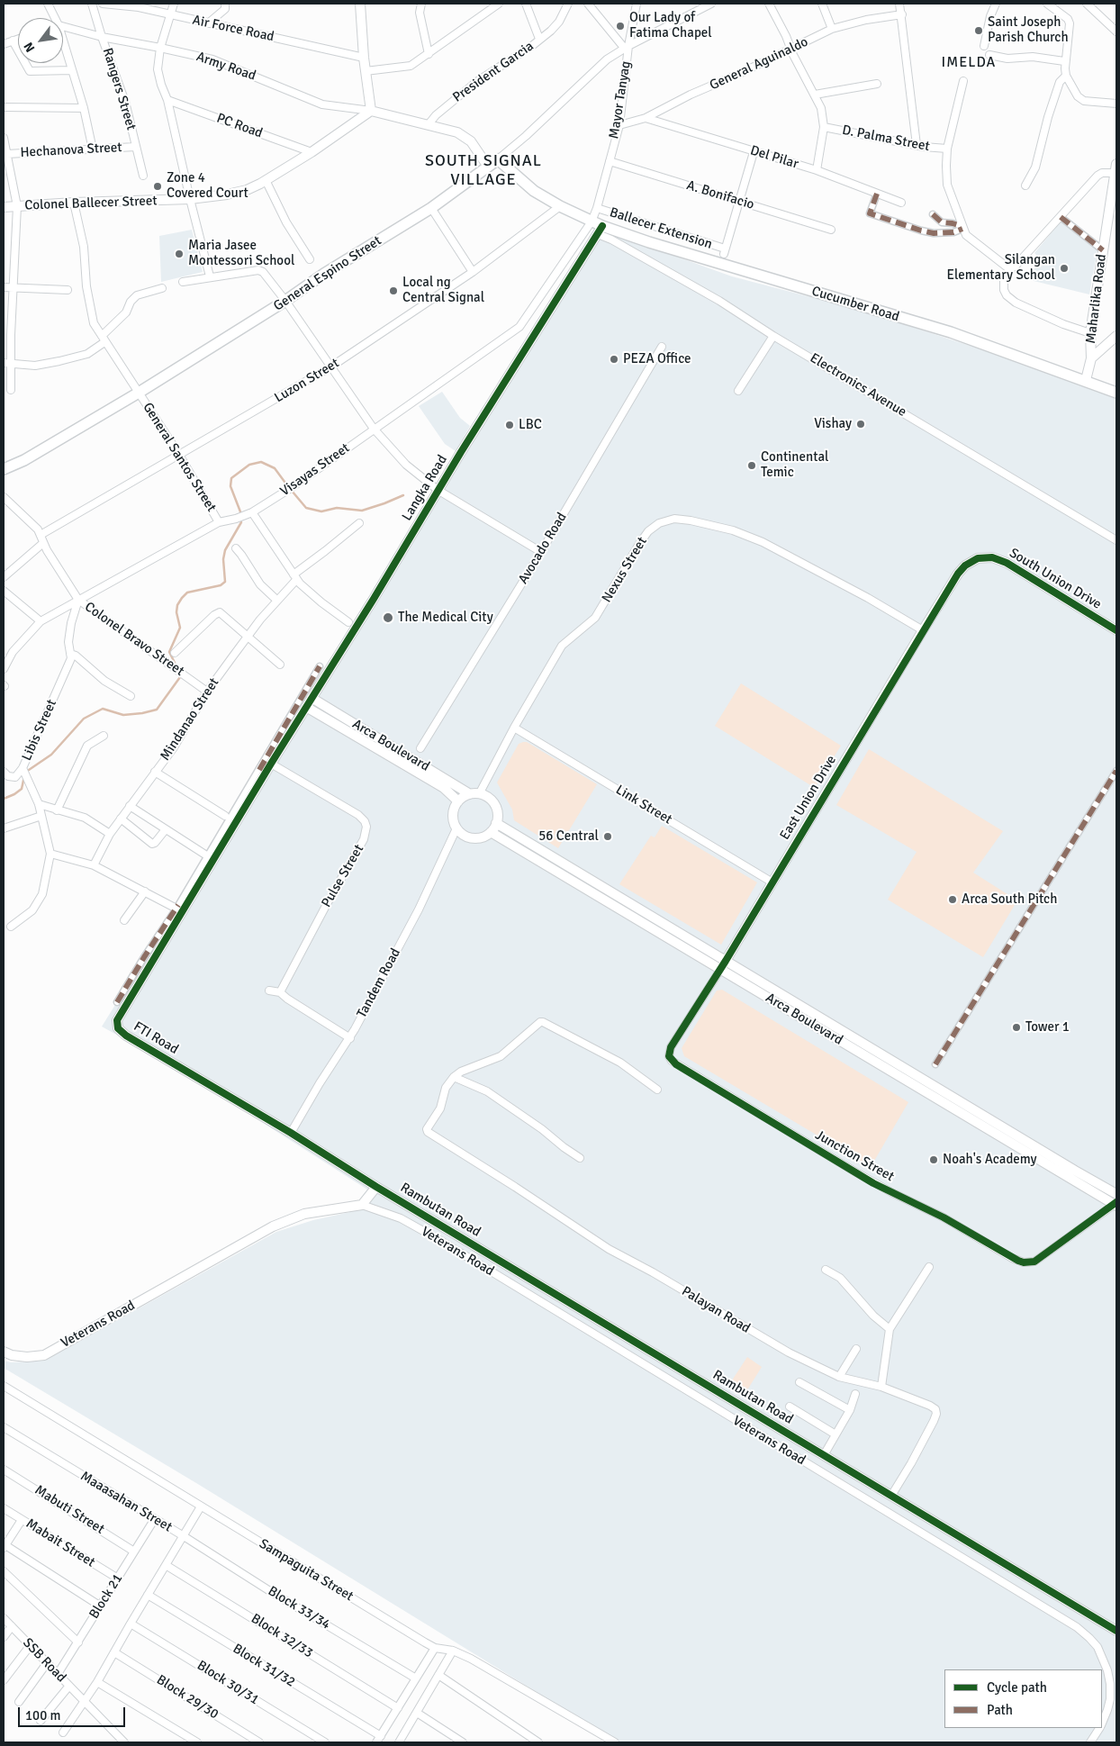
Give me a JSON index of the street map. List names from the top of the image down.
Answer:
{
  "streets": {
    "main road": ["General Espino Street", "Cucumber Road"],
    "street": [
      "Air Force Road",
      "General Aguinaldo",
      "Army Road",
      "President Garcia",
      "Rangers Street",
      "Mayor Tanyag",
      "PC Road",
      "D. Palma Street",
      "Hechanova Street",
      "Del Pilar",
      "A. Bonifacio",
      "Colonel Ballecer Street",
      "Ballecer Extension",
      "Maharlika Road",
      "Luzon Street",
      "Electronics Avenue",
      "General Santos Street",
      "Visayas Street",
      "Langka Road",
      "Avocado Road",
      "Nexus Street",
      "South Union Drive",
      "Colonel Bravo Street",
      "Mindanao Street",
      "Libis Street",
      "Arca Boulevard",
      "East Union Drive",
      "Link Street",
      "Pulse Street",
      "Tandem Road",
      "FTI Road",
      "Junction Street",
      "Rambutan Road",
      "Veterans Road",
      "Palayan Road",
      "Maaasahan Street",
      "Mabuti Street",
      "Mabait Street",
      "Sampaguita Street",
      "Block 21",
      "Block 33/34",
      "Block 32/33",
      "SSB Road",
      "Block 31/32",
      "Block 30/31",
      "Block 29/30"
    ]
  },
  "crossings": [
    ["General Aguinaldo", "Mayor Tanyag"],
    ["General Aguinaldo", "Del Pilar"],
    ["Army Road", "Rangers Street"],
    ["Army Road", "Colonel Ballecer Street"],
    ["Rangers Street", "Hechanova Street"],
    ["Mayor Tanyag", "A. Bonifacio"],
    ["Mayor Tanyag", "Ballecer Extension"],
    ["Mayor Tanyag", "General Espino Street"],
    ["Mayor Tanyag", "Cucumber Road"],
    ["Mayor Tanyag", "Visayas Street"],
    ["PC Road", "Colonel Ballecer Street"],
    ["A. Bonifacio", "Ballecer Extension"],
    ["Colonel Ballecer Street", "General Santos Street"],
    ["General Espino Street", "General Santos Street"],
    ["Maharlika Road", "Cucumber Road"],
    ["Cucumber Road", "Electronics Avenue"],
    ["Cucumber Road", "Visayas Street"],
    ["Cucumber Road", "Langka Road"],
    ["Luzon Street", "General Santos Street"],
    ["Luzon Street", "Colonel Bravo Street"],
    ["Electronics Avenue", "Langka Road"],
    ["General Santos Street", "Visayas Street"],
    ["Visayas Street", "Colonel Bravo Street"],
    ["Visayas Street", "Libis Street"],
    ["Langka Road", "Avocado Road"],
    ["Langka Road", "Arca Boulevard"],
    ["Langka Road", "Pulse Street"],
    ["Langka Road", "FTI Road"],
    ["Nexus Street", "Arca Boulevard"],
    ["Nexus Street", "East Union Drive"],
    ["Nexus Street", "Link Street"],
    ["Nexus Street", "Tandem Road"],
    ["South Union Drive", "East Union Drive"],
    ["Colonel Bravo Street", "Mindanao Street"],
    ["Colonel Bravo Street", "Libis Street"],
    ["Arca Boulevard", "East Union Drive"],
    ["Arca Boulevard", "Tandem Road"],
    ["Arca Boulevard", "Junction Street"],
    ["East Union Drive", "Link Street"],
    ["East Union Drive", "Junction Street"],
    ["Pulse Street", "FTI Road"],
    ["Tandem Road", "FTI Road"],
    ["FTI Road", "Rambutan Road"],
    ["Rambutan Road", "Palayan Road"],
    ["Maaasahan Street", "Block 21"],
    ["Maaasahan Street", "Block 33/34"],
    ["Maaasahan Street", "Block 32/33"],
    ["Maaasahan Street", "SSB Road"],
    ["Maaasahan Street", "Block 31/32"],
    ["Maaasahan Street", "Block 30/31"],
    ["Maaasahan Street", "Block 29/30"],
    ["Mabuti Street", "Block 21"],
    ["Mabait Street", "Block 21"],
    ["Block 21", "SSB Road"]
  ],
  "districts": ["IMELDA", "SOUTH SIGNAL VILLAGE"],
  "places": [
    "Our Lady of Fatima Chapel",
    "Saint Joseph Parish Church",
    "Zone 4 Covered Court",
    "Maria Jasee Montessori School",
    "Silangan Elementary School",
    "Local ng Central Signal",
    "PEZA Office",
    "Vishay",
    "LBC",
    "Continental Temic",
    "The Medical City",
    "56 Central",
    "Arca South Pitch",
    "Tower 1",
    "Noah's Academy"
  ],
  "legend": ["Cycle path", "Path"],
  "scale_bar": "100 m",
  "north": "bottom left"
}
